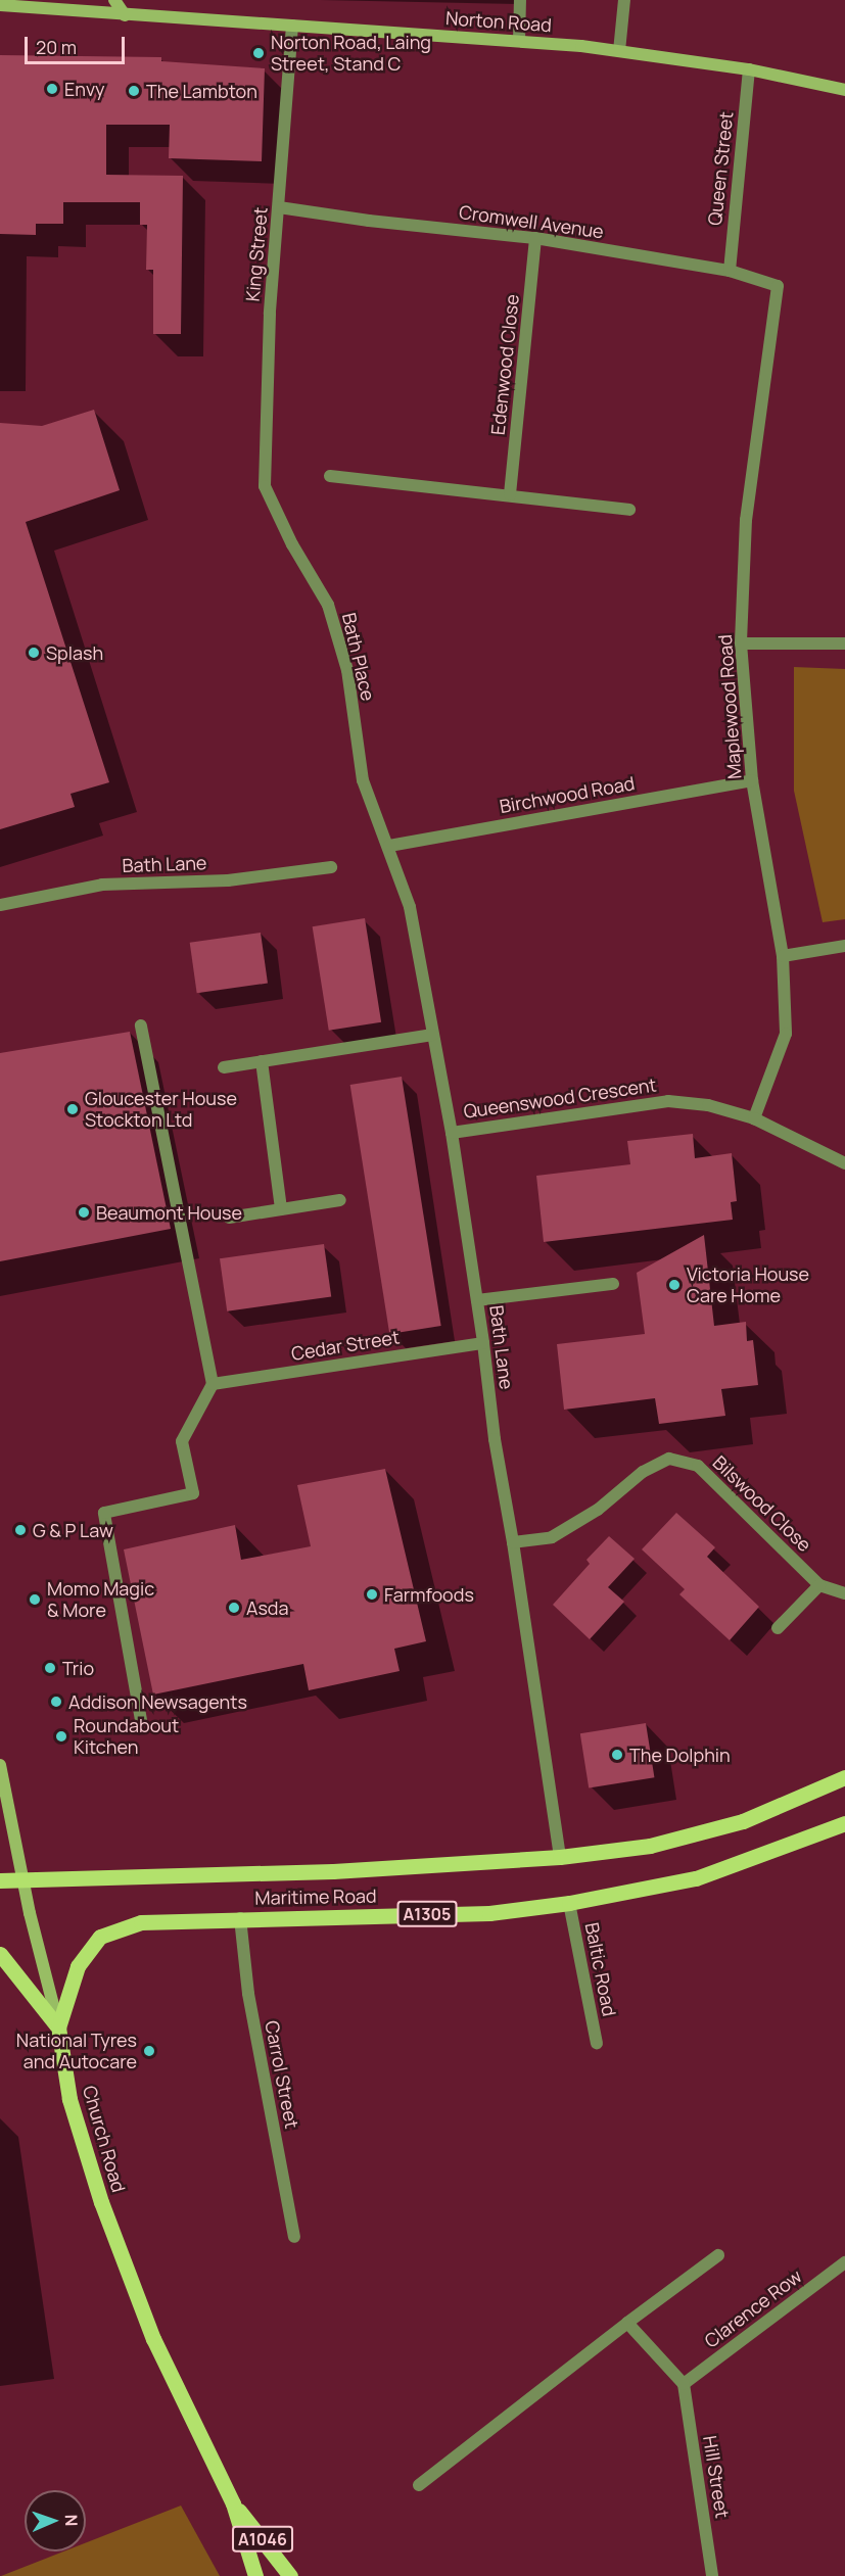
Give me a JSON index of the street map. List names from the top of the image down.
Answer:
{
  "streets": {
    "main road": [
      "Maritime Road",
      "A1305",
      "Church Road",
      "A1046"
    ],
    "street": [
      "Norton Road",
      "Queen Street",
      "Cromwell Avenue",
      "King Street",
      "Edenwood Close",
      "Bath Place",
      "Maplewood Road",
      "Birchwood Road",
      "Bath Lane",
      "Queenswood Crescent",
      "Cedar Street",
      "Bilswood Close",
      "Baltic Road",
      "Carrol Street",
      "Clarence Row",
      "Hill Street"
    ]
  },
  "crossings": [
    ["Norton Road", "Queen Street"],
    ["Norton Road", "King Street"],
    ["Queen Street", "Cromwell Avenue"],
    ["Cromwell Avenue", "King Street"],
    ["Cromwell Avenue", "Edenwood Close"],
    ["Cromwell Avenue", "Maplewood Road"],
    ["King Street", "Bath Place"],
    ["Bath Place", "Birchwood Road"],
    ["Bath Place", "Bath Lane"],
    ["Maplewood Road", "Birchwood Road"],
    ["Maplewood Road", "Queenswood Crescent"],
    ["Birchwood Road", "Bath Lane"],
    ["Bath Lane", "Queenswood Crescent"],
    ["Bath Lane", "Cedar Street"],
    ["Bath Lane", "Bilswood Close"],
    ["Bath Lane", "Maritime Road"],
    ["Maritime Road", "A1305"],
    ["Maritime Road", "Baltic Road"],
    ["Maritime Road", "Carrol Street"],
    ["Maritime Road", "Church Road"],
    ["A1305", "Church Road"],
    ["Clarence Row", "Hill Street"]
  ],
  "places": [
    "Norton Road, Laing Street, Stand C",
    "Envy",
    "The Lambton",
    "Splash",
    "Gloucester House Stockton Ltd",
    "Beaumont House",
    "Victoria House Care Home",
    "G & P Law",
    "Farmfoods",
    "Momo Magic & More",
    "Asda",
    "Trio",
    "Addison Newsagents",
    "Roundabout Kitchen",
    "The Dolphin",
    "National Tyres and Autocare"
  ],
  "scale_bar": "20 m",
  "north": "right"
}
